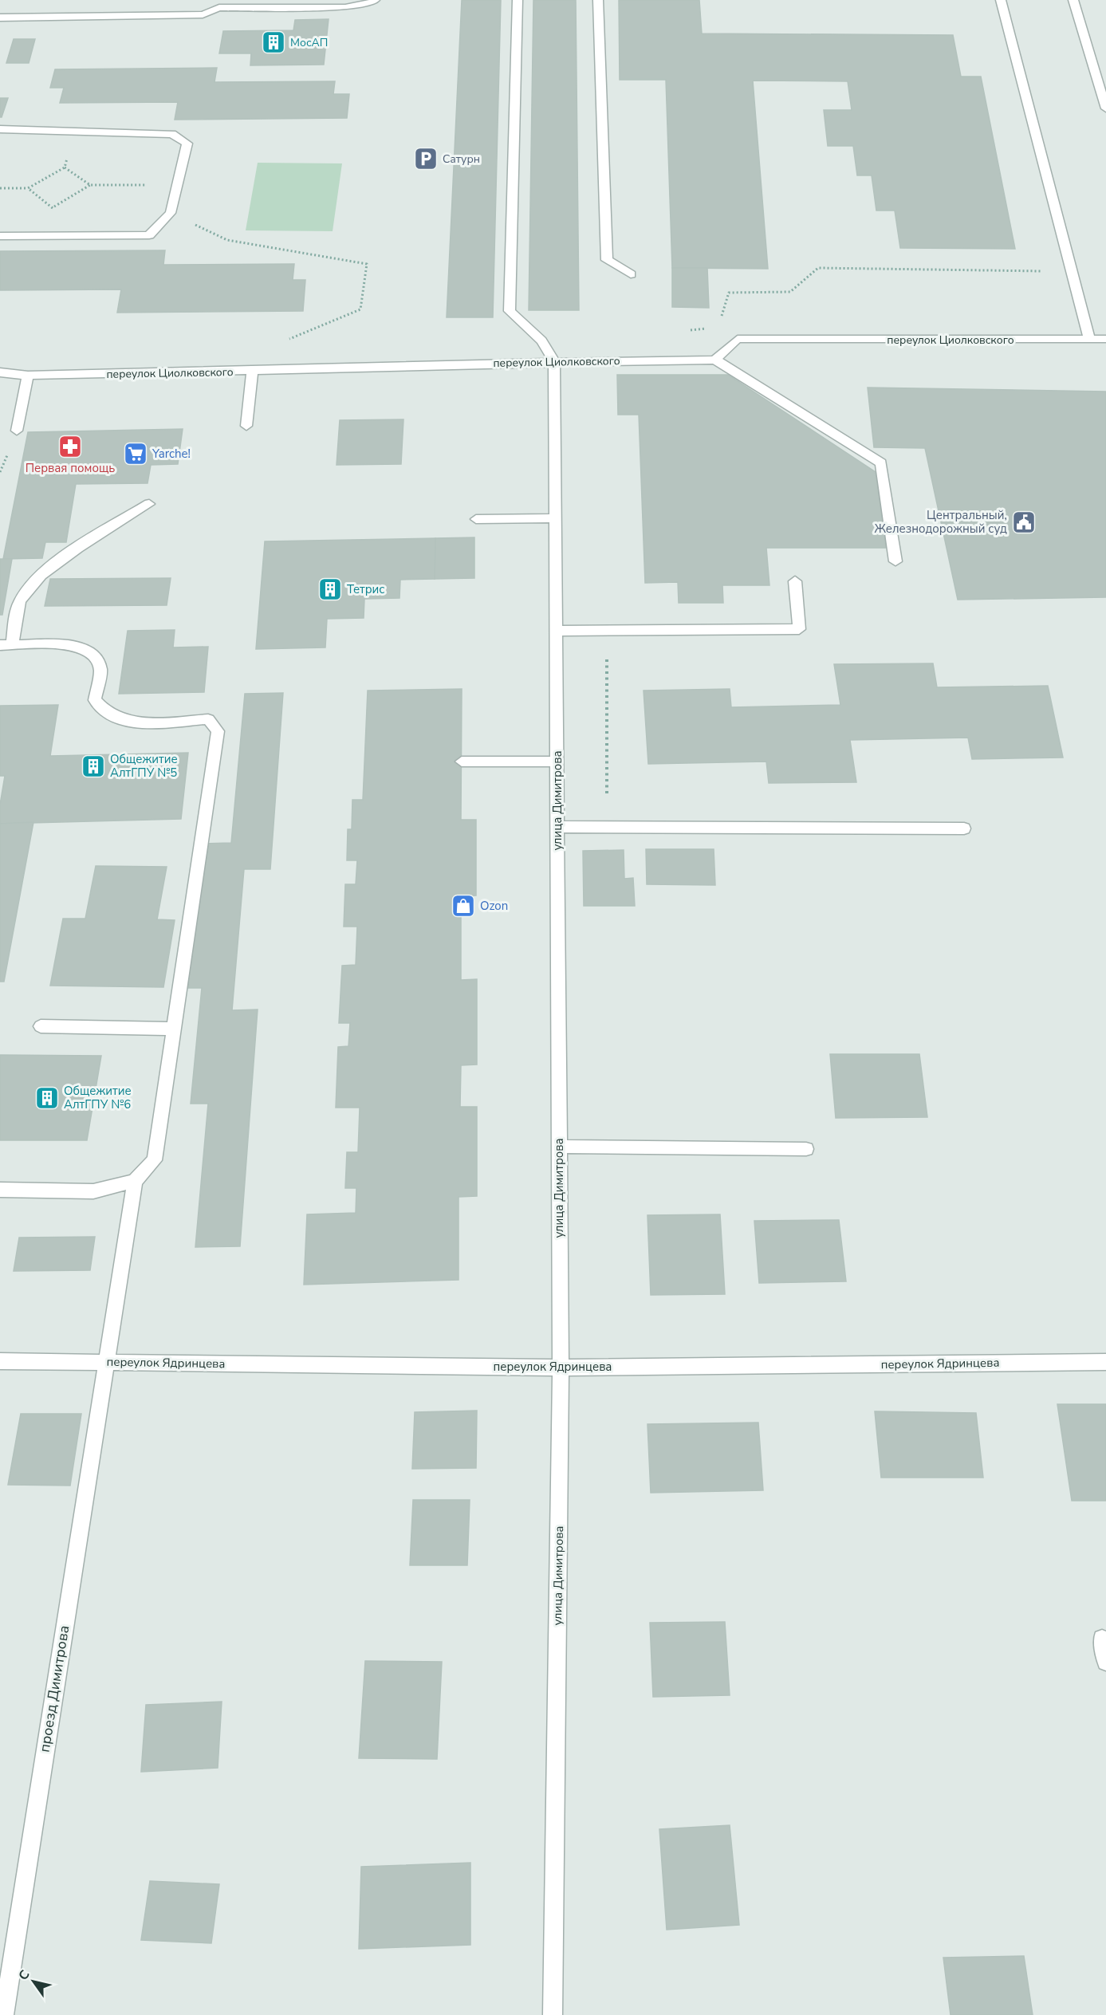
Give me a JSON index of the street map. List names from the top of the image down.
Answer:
{
  "streets": {
    "street": [
      "переулок Циолковского",
      "улица Димитрова",
      "переулок Ядринцева",
      "проезд Димитрова"
    ]
  },
  "crossings": [
    ["переулок Циолковского", "улица Димитрова"],
    ["улица Димитрова", "переулок Ядринцева"],
    ["переулок Ядринцева", "проезд Димитрова"]
  ],
  "places": {
    "building": [
      "МосАП",
      "Тетрис",
      "Общежитие АлтГПУ №5",
      "Общежитие АлтГПУ №6"
    ],
    "parking": ["Сатурн"],
    "pharmacy": ["Первая помощь"],
    "supermarket": ["Yarche!"],
    "public building": ["Центральный, Железнодорожный суд"],
    "shop": ["Ozon"]
  },
  "north": "top left"
}
